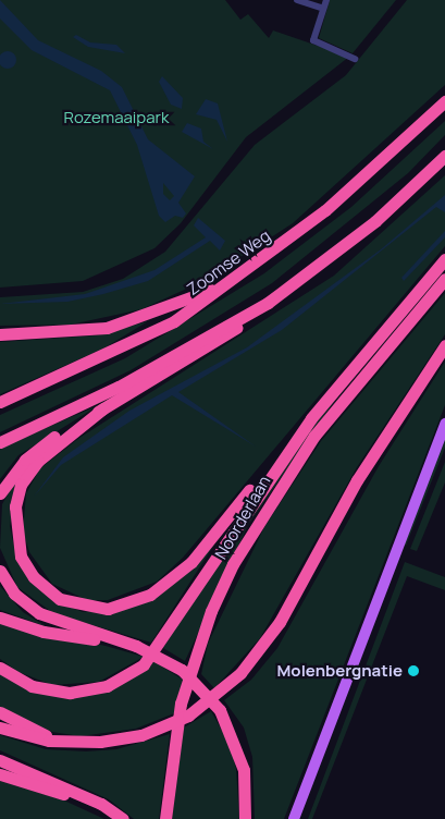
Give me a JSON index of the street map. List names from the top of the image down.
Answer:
{
  "streets": {
    "highway": ["Zoomse Weg", "Noorderlaan"]
  },
  "parks": ["Rozemaaipark"],
  "places": ["Molenbergnatie"]
}
